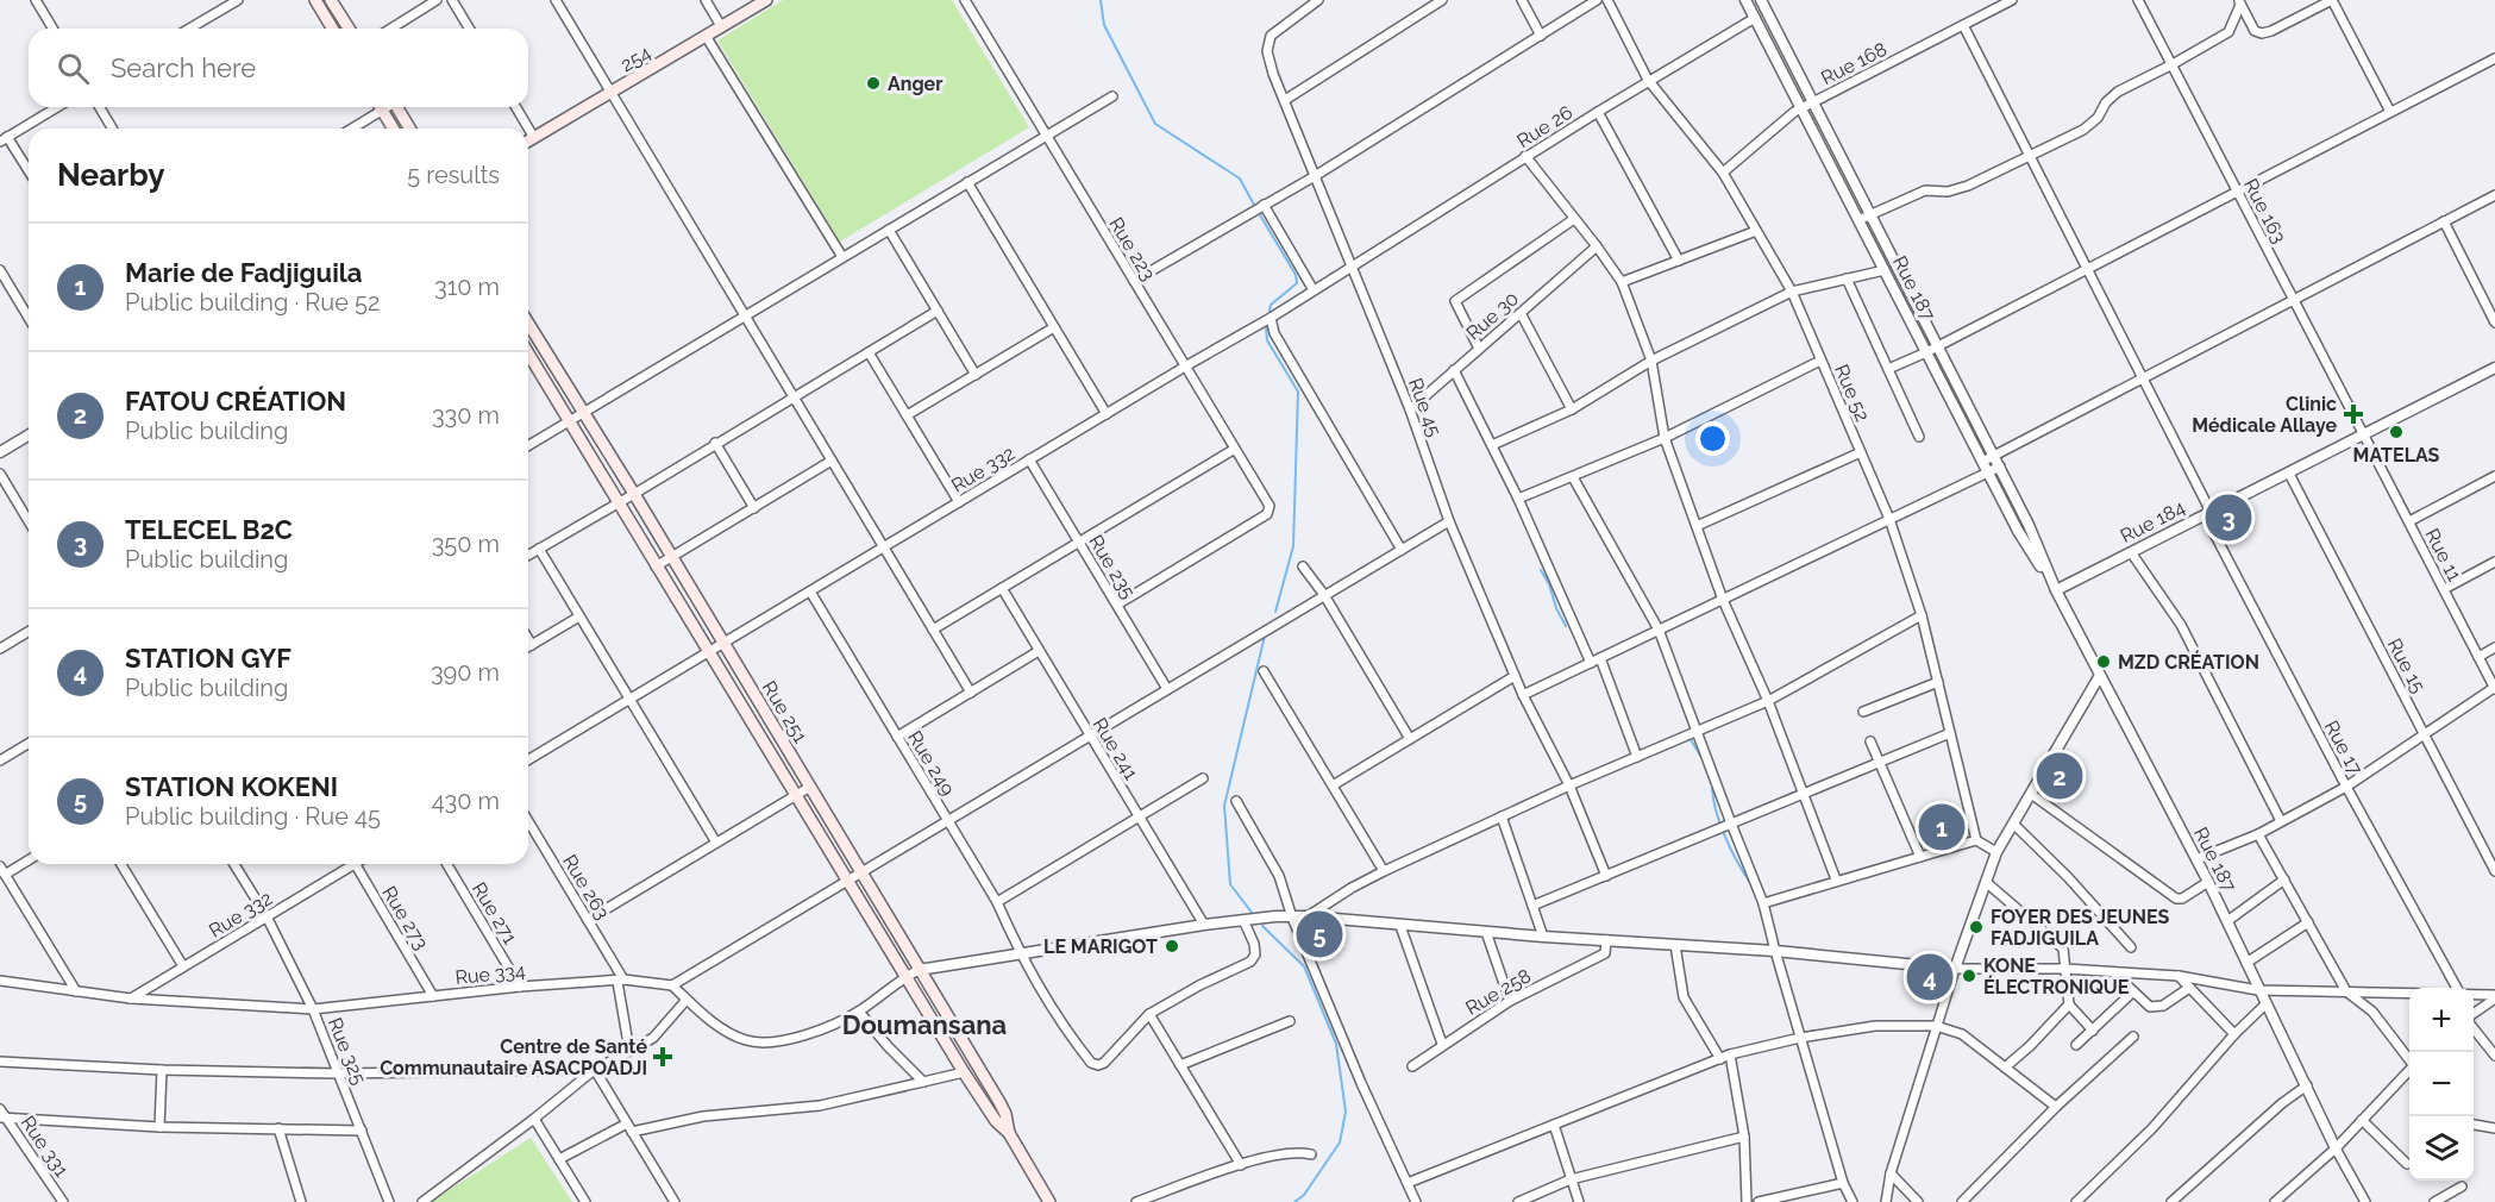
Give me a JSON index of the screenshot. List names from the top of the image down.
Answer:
{
  "streets": {
    "main road": ["254", "Rue 251"],
    "street": [
      "Rue 168",
      "Rue 26",
      "Rue 163",
      "Rue 223",
      "Rue 187",
      "Rue 30",
      "Rue 52",
      "Rue 45",
      "Rue 332",
      "Rue 184",
      "Rue 11",
      "Rue 235",
      "Rue 15",
      "Rue 17",
      "Rue 241",
      "Rue 249",
      "Rue 263",
      "Rue 271",
      "Rue 273",
      "Rue 334",
      "Rue 258",
      "Rue 325",
      "Rue 331"
    ]
  },
  "crossings": [
    ["Rue 168", "Rue 187"],
    ["Rue 168", "Rue 52"],
    ["Rue 168", "Rue 17"],
    ["Rue 26", "Rue 187"],
    ["Rue 26", "Rue 52"],
    ["Rue 26", "Rue 45"],
    ["Rue 26", "Rue 332"],
    ["Rue 163", "Rue 184"],
    ["Rue 163", "Rue 11"],
    ["Rue 223", "Rue 332"],
    ["Rue 223", "Rue 235"],
    ["Rue 187", "Rue 184"],
    ["Rue 30", "Rue 45"],
    ["Rue 45", "Rue 332"],
    ["Rue 332", "Rue 235"],
    ["Rue 332", "Rue 251"],
    ["Rue 332", "Rue 249"],
    ["Rue 332", "Rue 334"],
    ["Rue 332", "Rue 325"],
    ["Rue 184", "Rue 11"],
    ["Rue 184", "Rue 15"],
    ["Rue 184", "Rue 17"],
    ["Rue 263", "Rue 334"],
    ["Rue 271", "Rue 334"],
    ["Rue 273", "Rue 334"],
    ["Rue 334", "Rue 325"]
  ],
  "districts": ["Doumansana"],
  "places": {
    "other": [
      "Anger",
      "MATELAS",
      "MZD CRÉATION",
      "FOYER DES JEUNES FADJIGUILA",
      "LE MARIGOT",
      "KONE ÉLECTRONIQUE"
    ],
    "health": ["Clinic Médicale Allaye", "Centre de Santé Communautaire ASACPOADJI"]
  },
  "page": {
    "search": "Search here",
    "heading": ["Nearby", "5 results"],
    "list": [
      {
        "mark": "1",
        "name": "Marie de Fadjiguila",
        "note": "Public building · Rue 52",
        "value": "310 m"
      },
      {
        "mark": "2",
        "name": "FATOU CRÉATION",
        "note": "Public building",
        "value": "330 m"
      },
      {
        "mark": "3",
        "name": "TELECEL B2C",
        "note": "Public building",
        "value": "350 m"
      },
      {
        "mark": "4",
        "name": "STATION GYF",
        "note": "Public building",
        "value": "390 m"
      },
      {
        "mark": "5",
        "name": "STATION KOKENI",
        "note": "Public building · Rue 45",
        "value": "430 m"
      }
    ],
    "pins": [
      "3",
      "2",
      "1",
      "5",
      "4"
    ],
    "map_buttons": ["+", "−"]
  }
}
